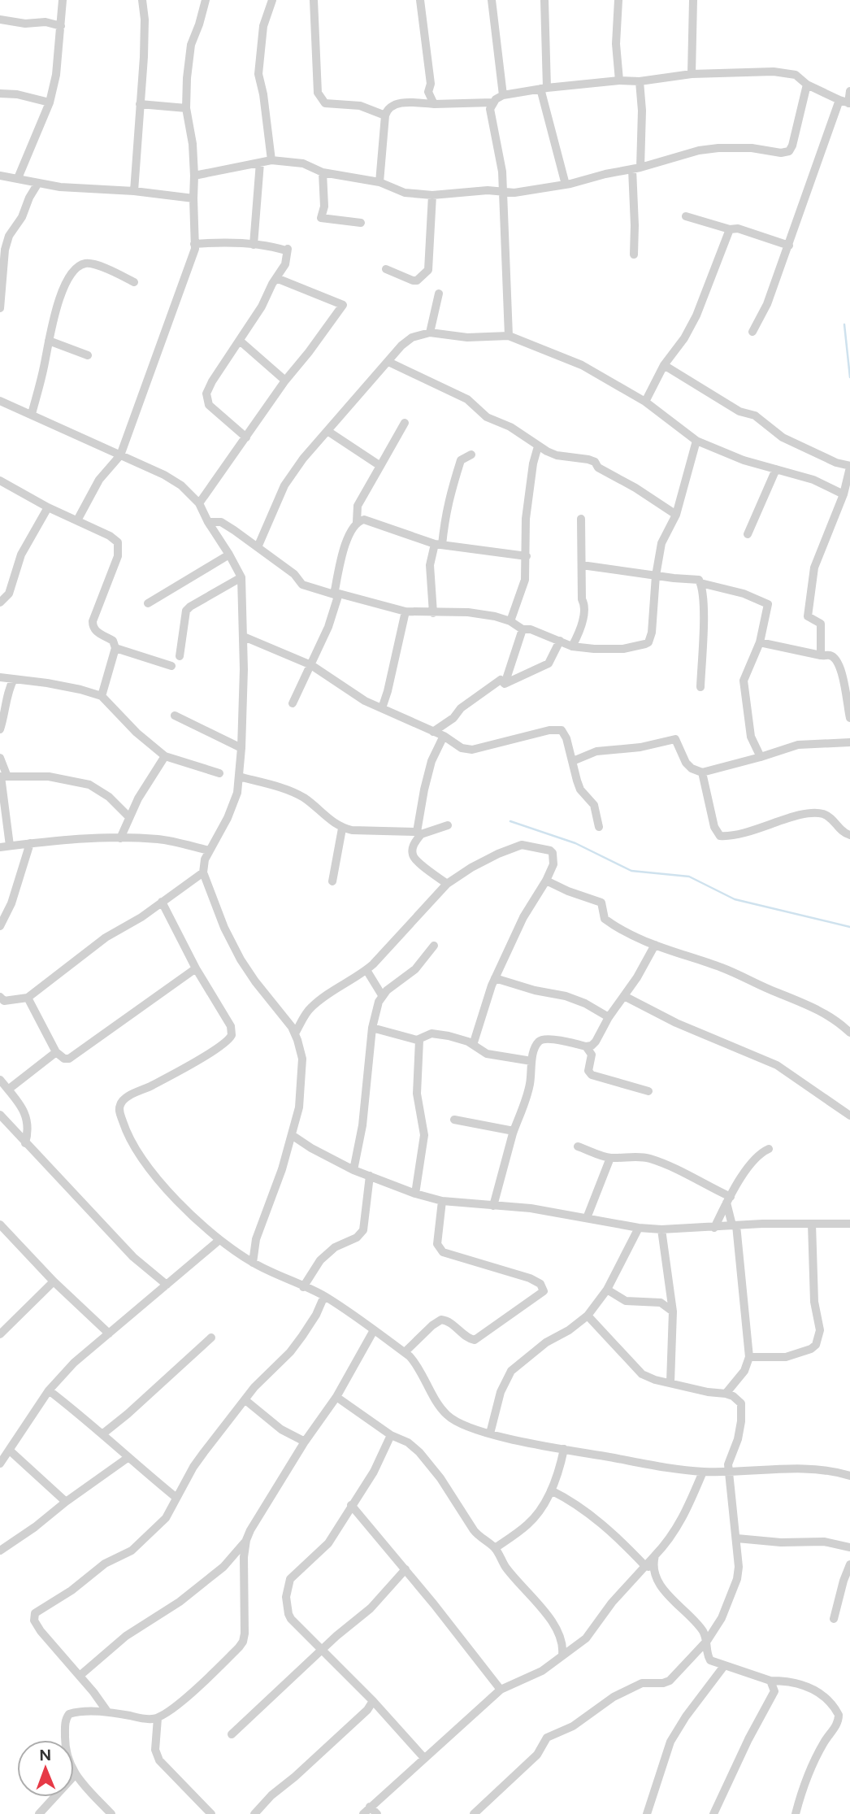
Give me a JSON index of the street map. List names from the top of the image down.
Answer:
{
  "north": "top"
}
